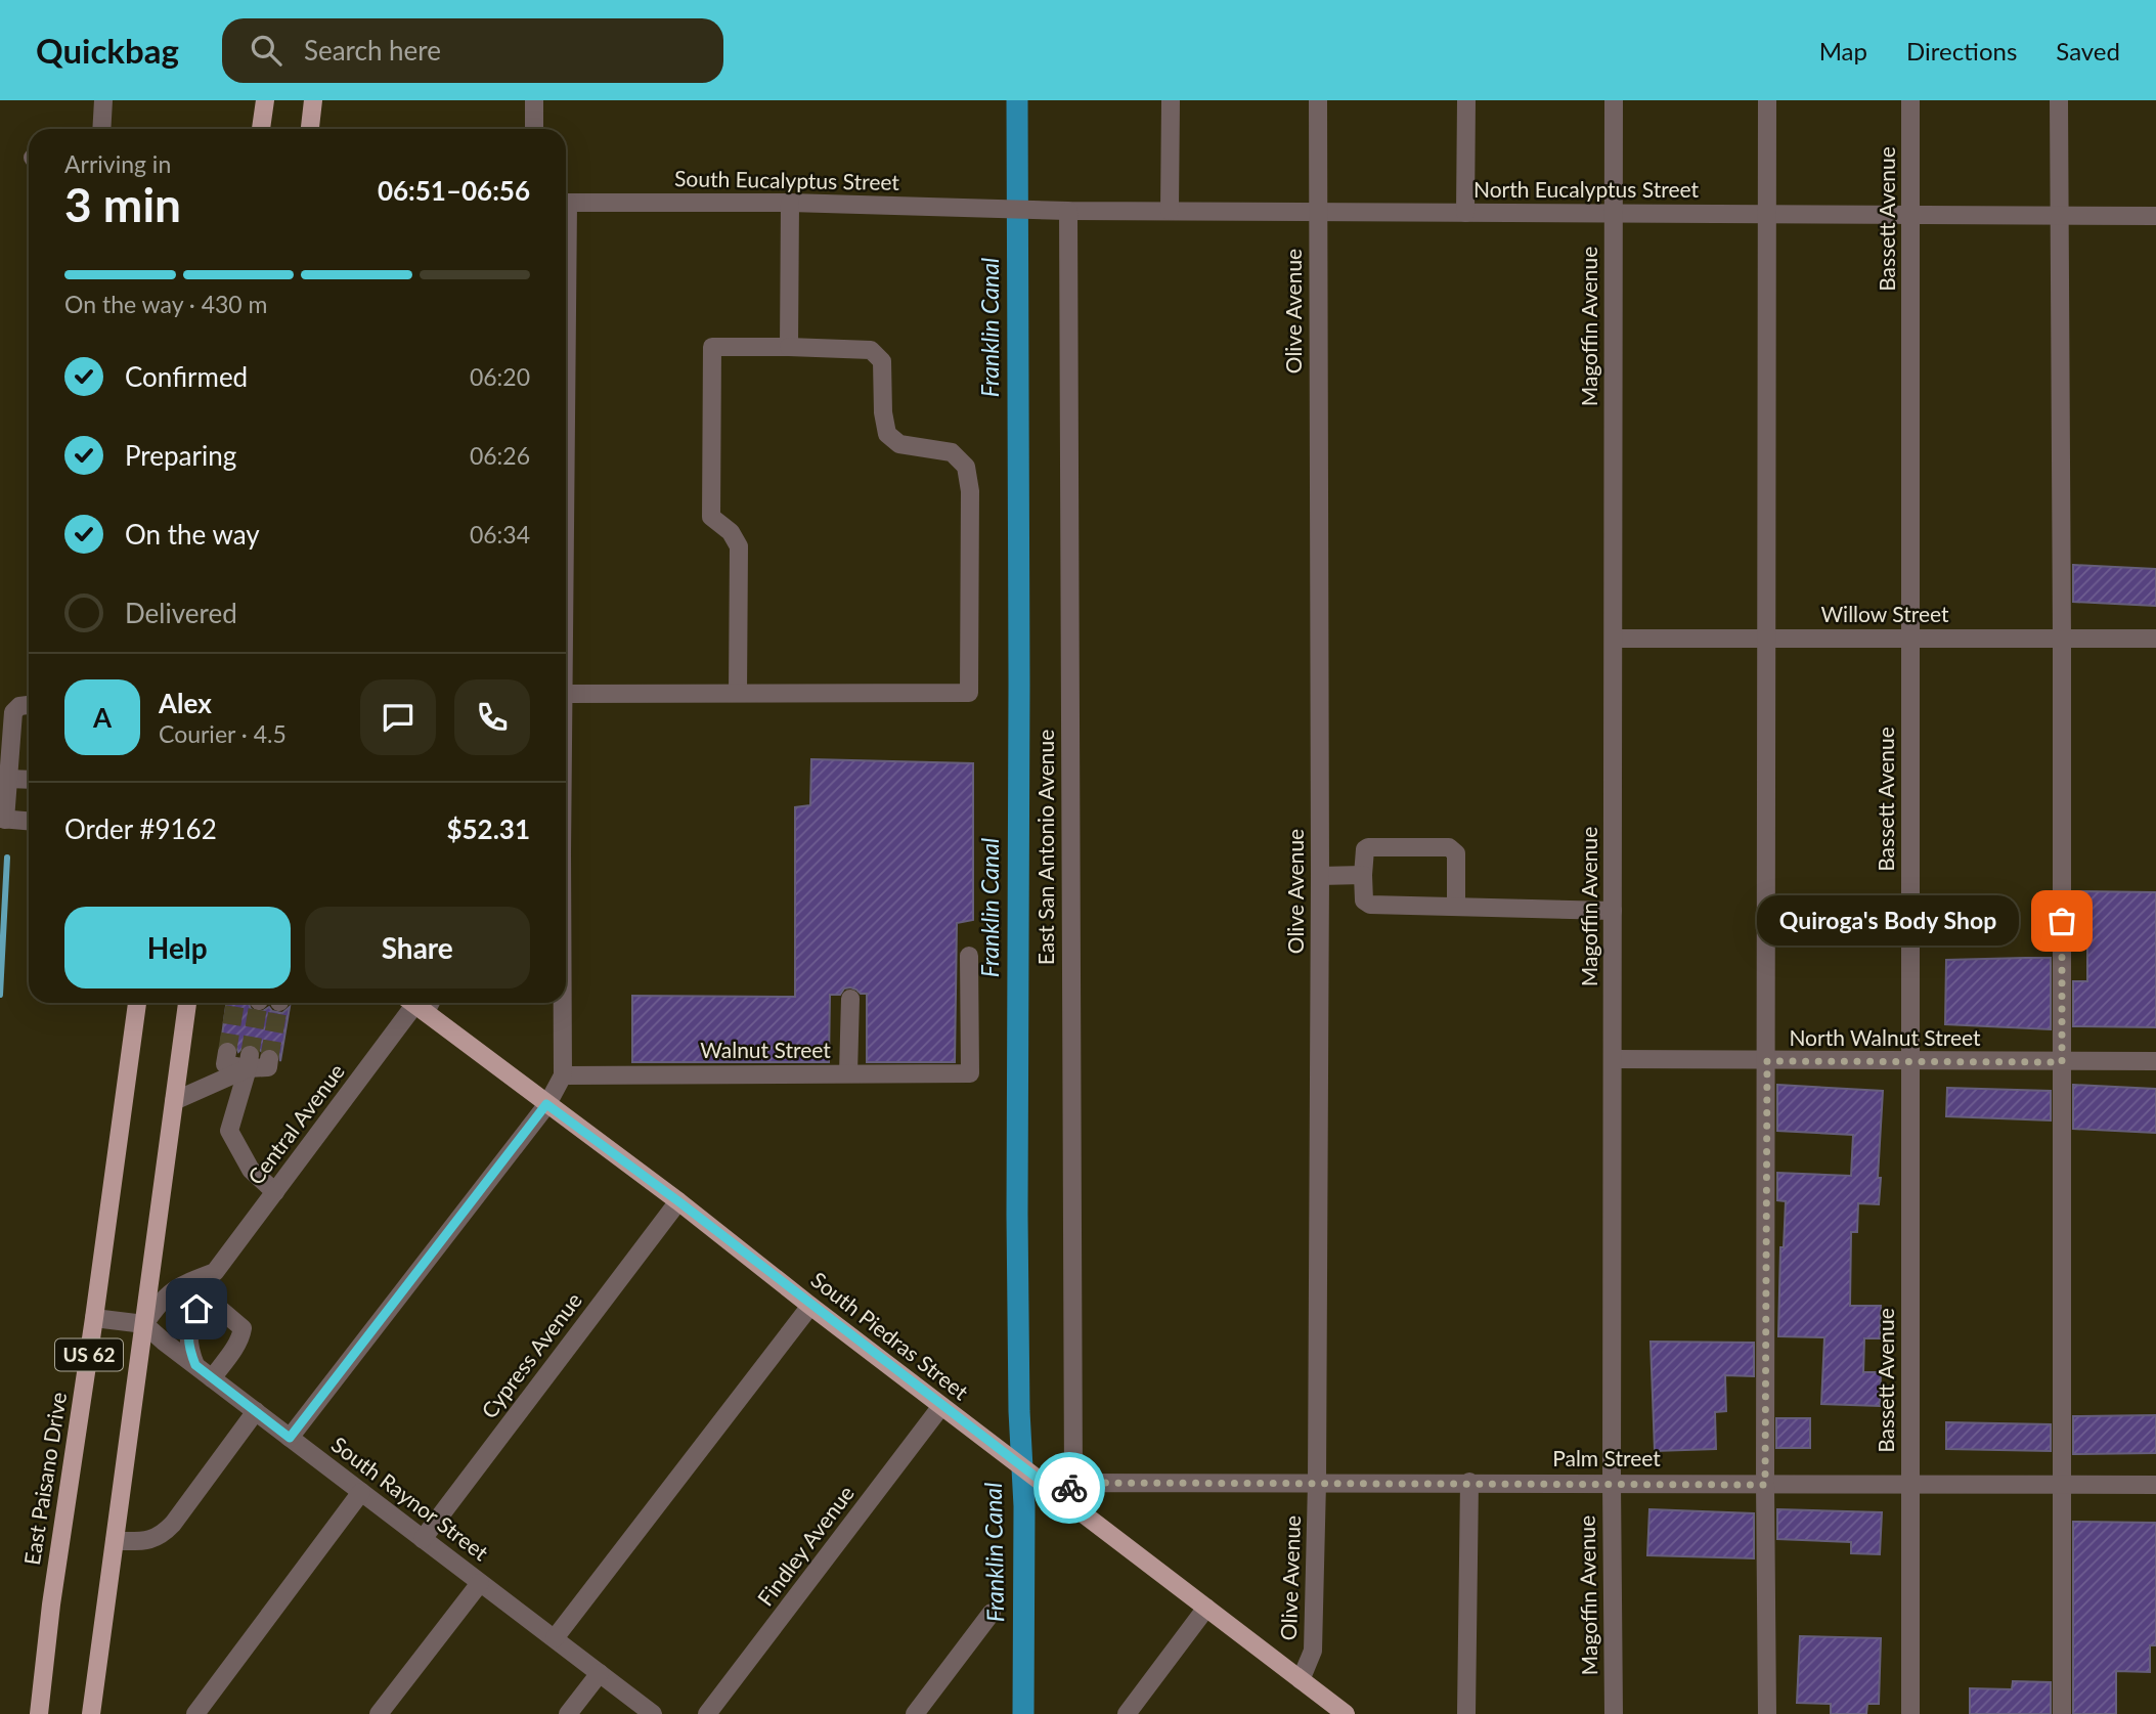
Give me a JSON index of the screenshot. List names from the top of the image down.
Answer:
{
  "streets": {
    "main road": ["South Piedras Street", "US 62", "East Paisano Drive"],
    "street": [
      "South Eucalyptus Street",
      "North Eucalyptus Street",
      "Bassett Avenue",
      "Olive Avenue",
      "Magoffin Avenue",
      "Willow Street",
      "East San Antonio Avenue",
      "North Walnut Street",
      "Walnut Street",
      "Central Avenue",
      "Cypress Avenue",
      "Palm Street",
      "South Raynor Street",
      "Findley Avenue"
    ]
  },
  "crossings": [
    ["South Eucalyptus Street", "North Eucalyptus Street"],
    ["North Eucalyptus Street", "Bassett Avenue"],
    ["North Eucalyptus Street", "Olive Avenue"],
    ["North Eucalyptus Street", "Magoffin Avenue"],
    ["North Eucalyptus Street", "East San Antonio Avenue"],
    ["Bassett Avenue", "Willow Street"],
    ["Bassett Avenue", "North Walnut Street"],
    ["Bassett Avenue", "Palm Street"],
    ["Olive Avenue", "South Piedras Street"],
    ["Olive Avenue", "Palm Street"],
    ["Magoffin Avenue", "Willow Street"],
    ["Magoffin Avenue", "North Walnut Street"],
    ["Magoffin Avenue", "Palm Street"],
    ["East San Antonio Avenue", "South Piedras Street"],
    ["East San Antonio Avenue", "Palm Street"],
    ["Central Avenue", "South Raynor Street"],
    ["South Piedras Street", "Cypress Avenue"],
    ["South Piedras Street", "Palm Street"],
    ["South Piedras Street", "Findley Avenue"],
    ["US 62", "South Raynor Street"],
    ["Cypress Avenue", "South Raynor Street"]
  ],
  "water": ["Franklin Canal"],
  "places": ["Quiroga's Body Shop"],
  "page": {
    "header": "Quickbag",
    "search": "Search here",
    "nav": ["Map", "Directions", "Saved"],
    "heading": ["3 min", "Arriving in", "06:51–06:56"],
    "panel": [
      "Alex",
      "Courier · 4.5",
      "Order #9162",
      "$52.31"
    ],
    "bar": "On the way · 430 m",
    "list": [
      ["Confirmed", "06:20"],
      ["Preparing", "06:26"],
      ["On the way", "06:34"],
      "Delivered"
    ],
    "round": "A",
    "buttons": ["Help", "Share"],
    "bubble": "Quiroga's Body Shop"
  }
}
